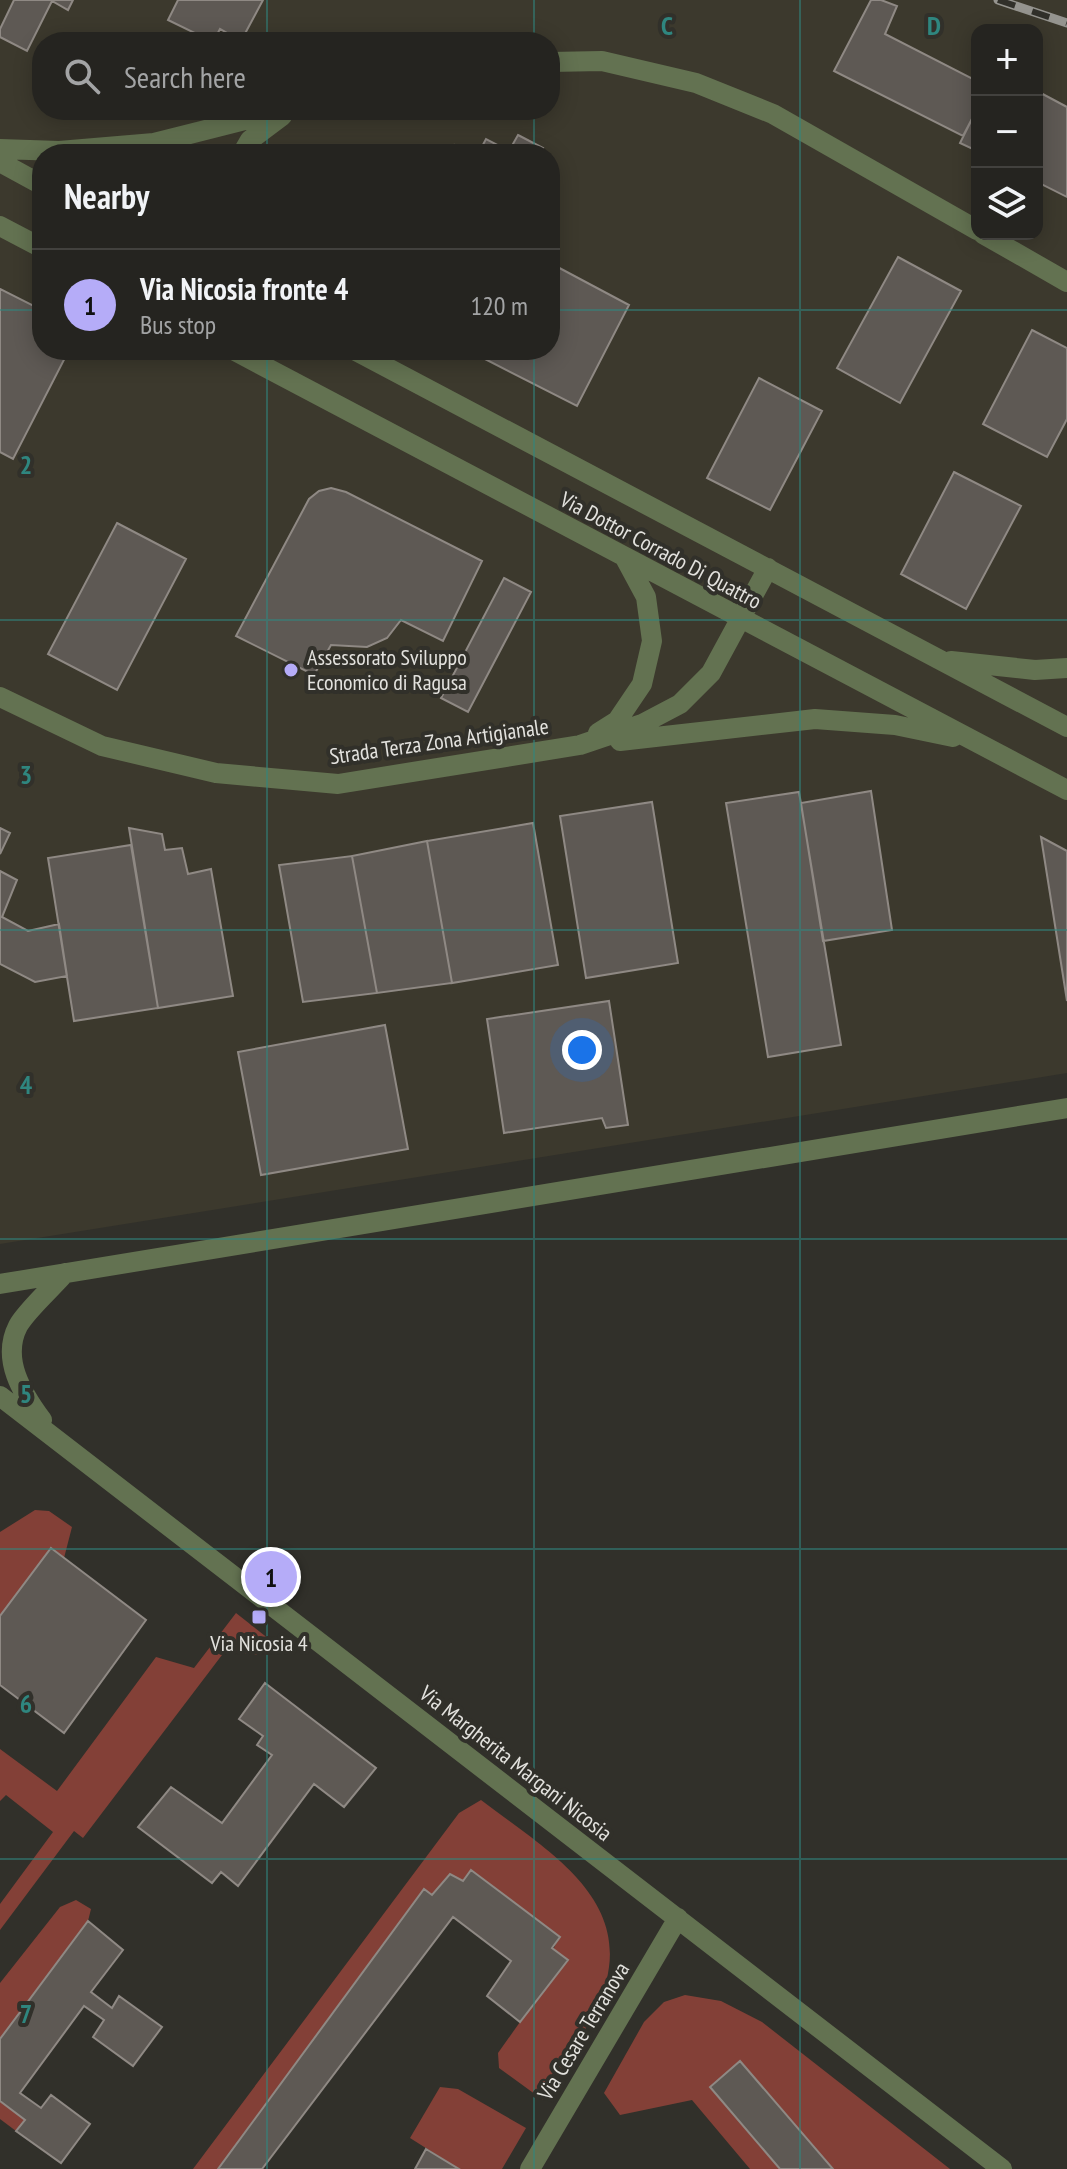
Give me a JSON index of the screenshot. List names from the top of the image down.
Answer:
{
  "streets": {
    "street": [
      "Via Dottor Corrado Di Quattro",
      "Strada Terza Zona Artigianale",
      "Via Margherita Margani Nicosia",
      "Via Cesare Terranova"
    ]
  },
  "crossings": [
    ["Via Dottor Corrado Di Quattro", "Strada Terza Zona Artigianale"],
    ["Via Margherita Margani Nicosia", "Via Cesare Terranova"]
  ],
  "places": {
    "other": ["Assessorato Sviluppo Economico di Ragusa"],
    "transit": ["Via Nicosia 4"]
  },
  "page": {
    "map_buttons": ["+", "−"],
    "search": "Search here",
    "heading": "Nearby",
    "list": [
      {
        "mark": "1",
        "name": "Via Nicosia fronte 4",
        "note": "Bus stop",
        "value": "120 m"
      }
    ],
    "pins": "1"
  },
  "grid": {
    "columns": ["C", "D"],
    "rows": [
      "2",
      "3",
      "4",
      "5",
      "6",
      "7"
    ]
  }
}
